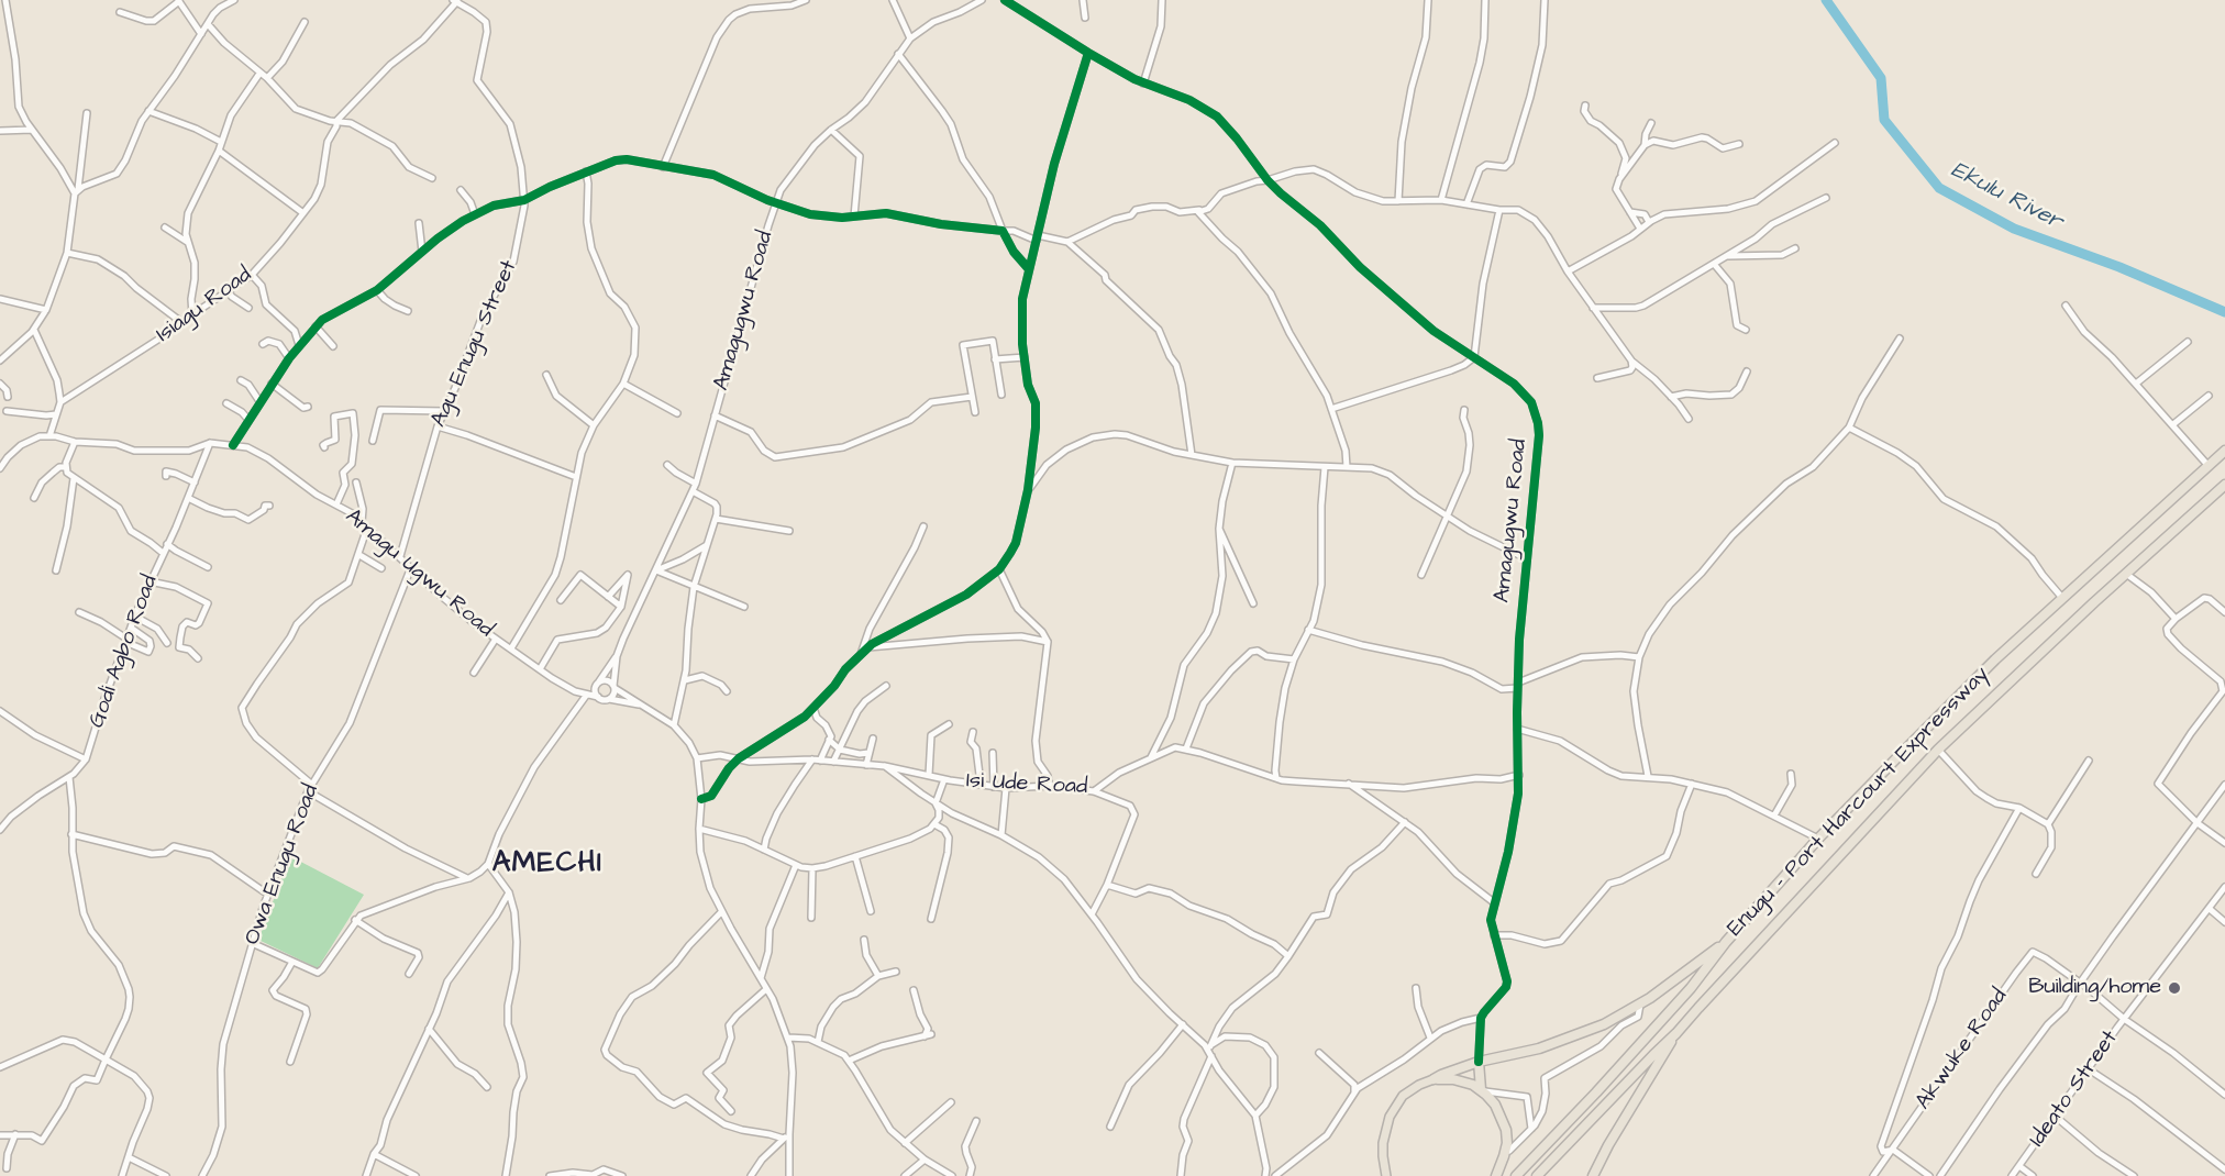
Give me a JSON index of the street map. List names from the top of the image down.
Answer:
{
  "streets": {
    "highway": ["Enugu - Port Harcourt Expressway"],
    "street": [
      "Isiagu Road",
      "Amagugwu Road",
      "Agu Enugu Street",
      "Amagu Ugwu Road",
      "Godi Agbo Road",
      "Isi Ude Road",
      "Owa Enugu Road",
      "Akwuke Road",
      "Ideato Street"
    ]
  },
  "crossings": [
    ["Isiagu Road", "Agu Enugu Street"],
    ["Agu Enugu Street", "Amagu Ugwu Road"],
    ["Amagu Ugwu Road", "Godi Agbo Road"],
    ["Amagu Ugwu Road", "Owa Enugu Road"],
    ["Akwuke Road", "Ideato Street"]
  ],
  "districts": ["AMECHI"],
  "water": ["Ekulu River"],
  "places": ["Building/home"]
}
